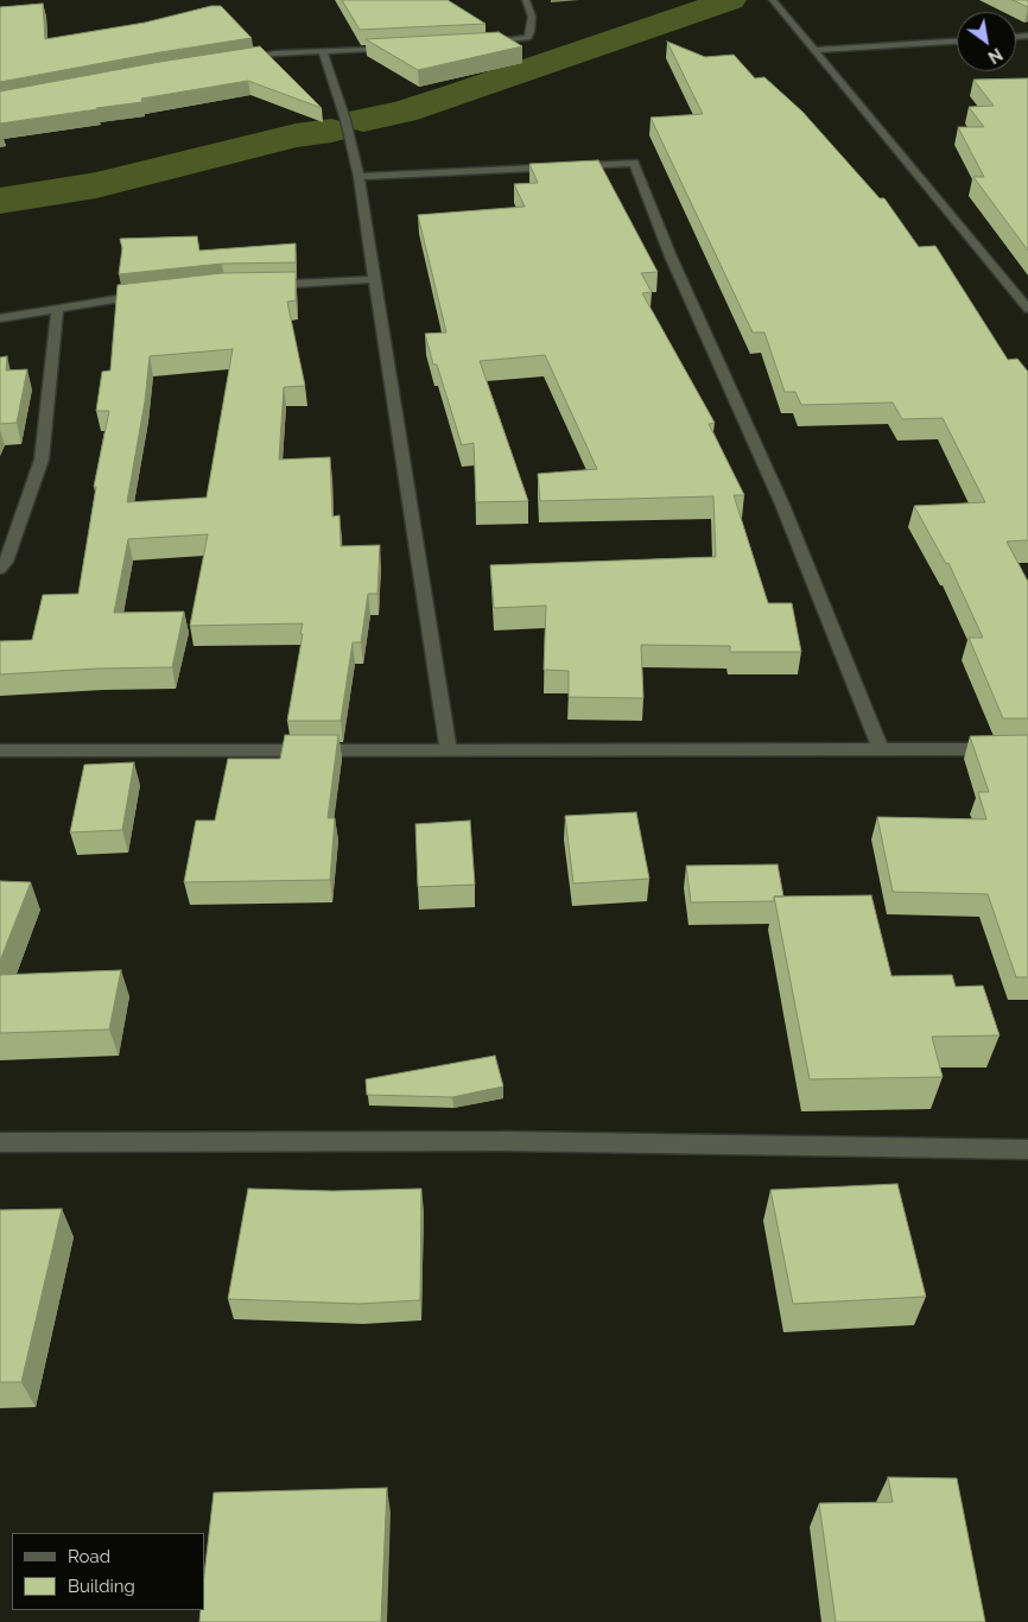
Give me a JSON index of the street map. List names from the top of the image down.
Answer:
{
  "legend": ["Road", "Building"],
  "north": "bottom right"
}
